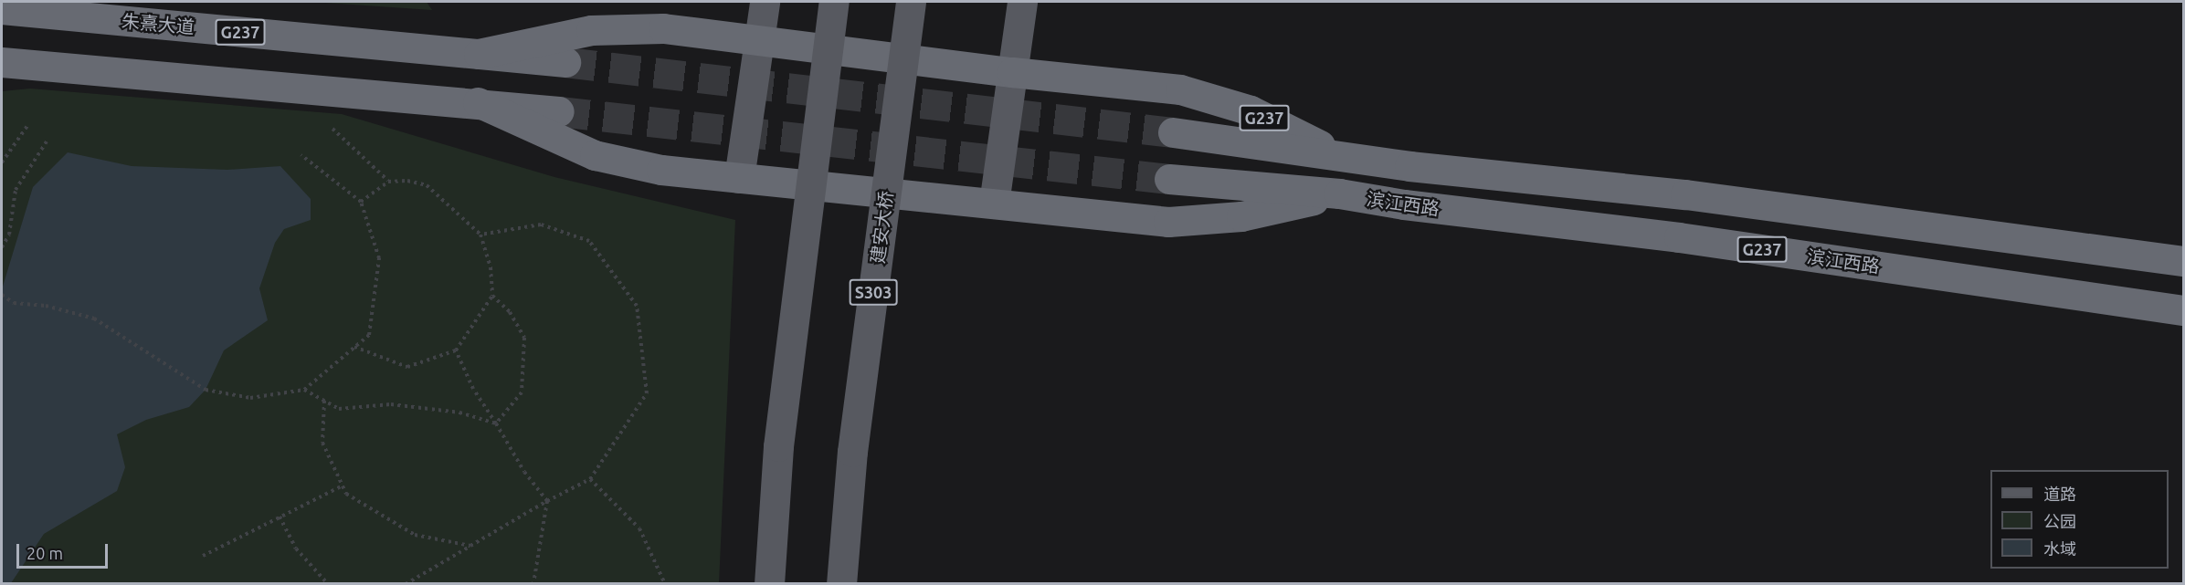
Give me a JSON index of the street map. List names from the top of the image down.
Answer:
{
  "streets": {
    "highway": ["朱熹大道", "G237", "滨江西路"],
    "main road": ["建安大桥", "S303"]
  },
  "crossings": [
    ["朱熹大道", "G237"]
  ],
  "legend": ["道路", "公园", "水域"],
  "scale_bar": "20 m"
}
